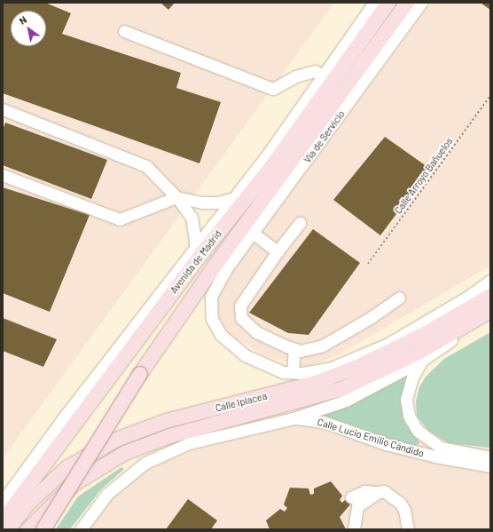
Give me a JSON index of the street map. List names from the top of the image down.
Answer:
{
  "streets": {
    "main road": ["Avenida de Madrid", "Calle Iplacea"],
    "street": ["Vía de Servicio", "Calle Lucio Emilio Cándido"],
    "path": ["Calle Arroyo Bañuelos"]
  },
  "north": "top left"
}
